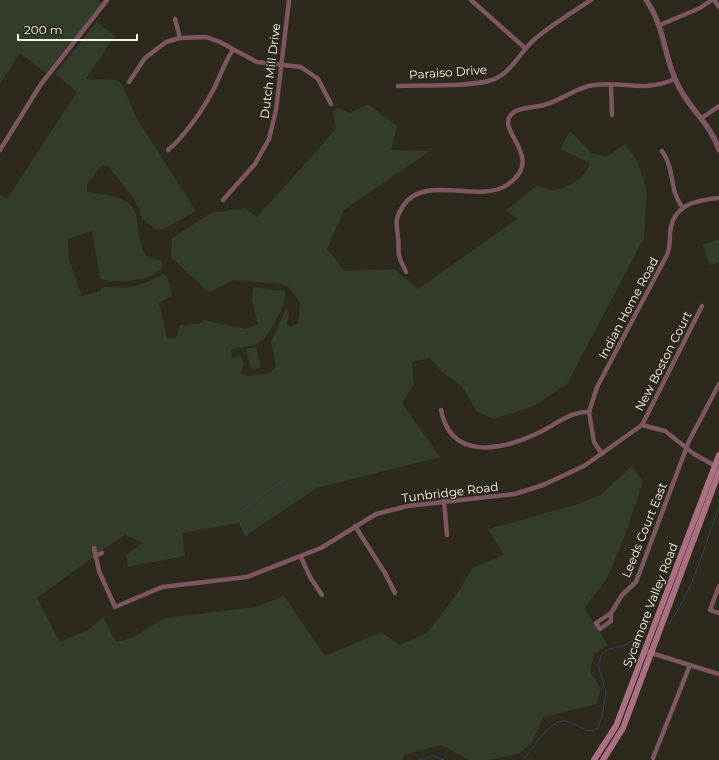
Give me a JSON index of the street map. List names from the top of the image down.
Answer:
{
  "streets": {
    "main road": ["Sycamore Valley Road"],
    "street": [
      "Dutch Mill Drive",
      "Paraiso Drive",
      "Indian Home Road",
      "New Boston Court",
      "Tunbridge Road",
      "Leeds Court East"
    ]
  },
  "crossings": [
    ["Indian Home Road", "Tunbridge Road"],
    ["New Boston Court", "Tunbridge Road"]
  ],
  "scale_bar": "200 m"
}
